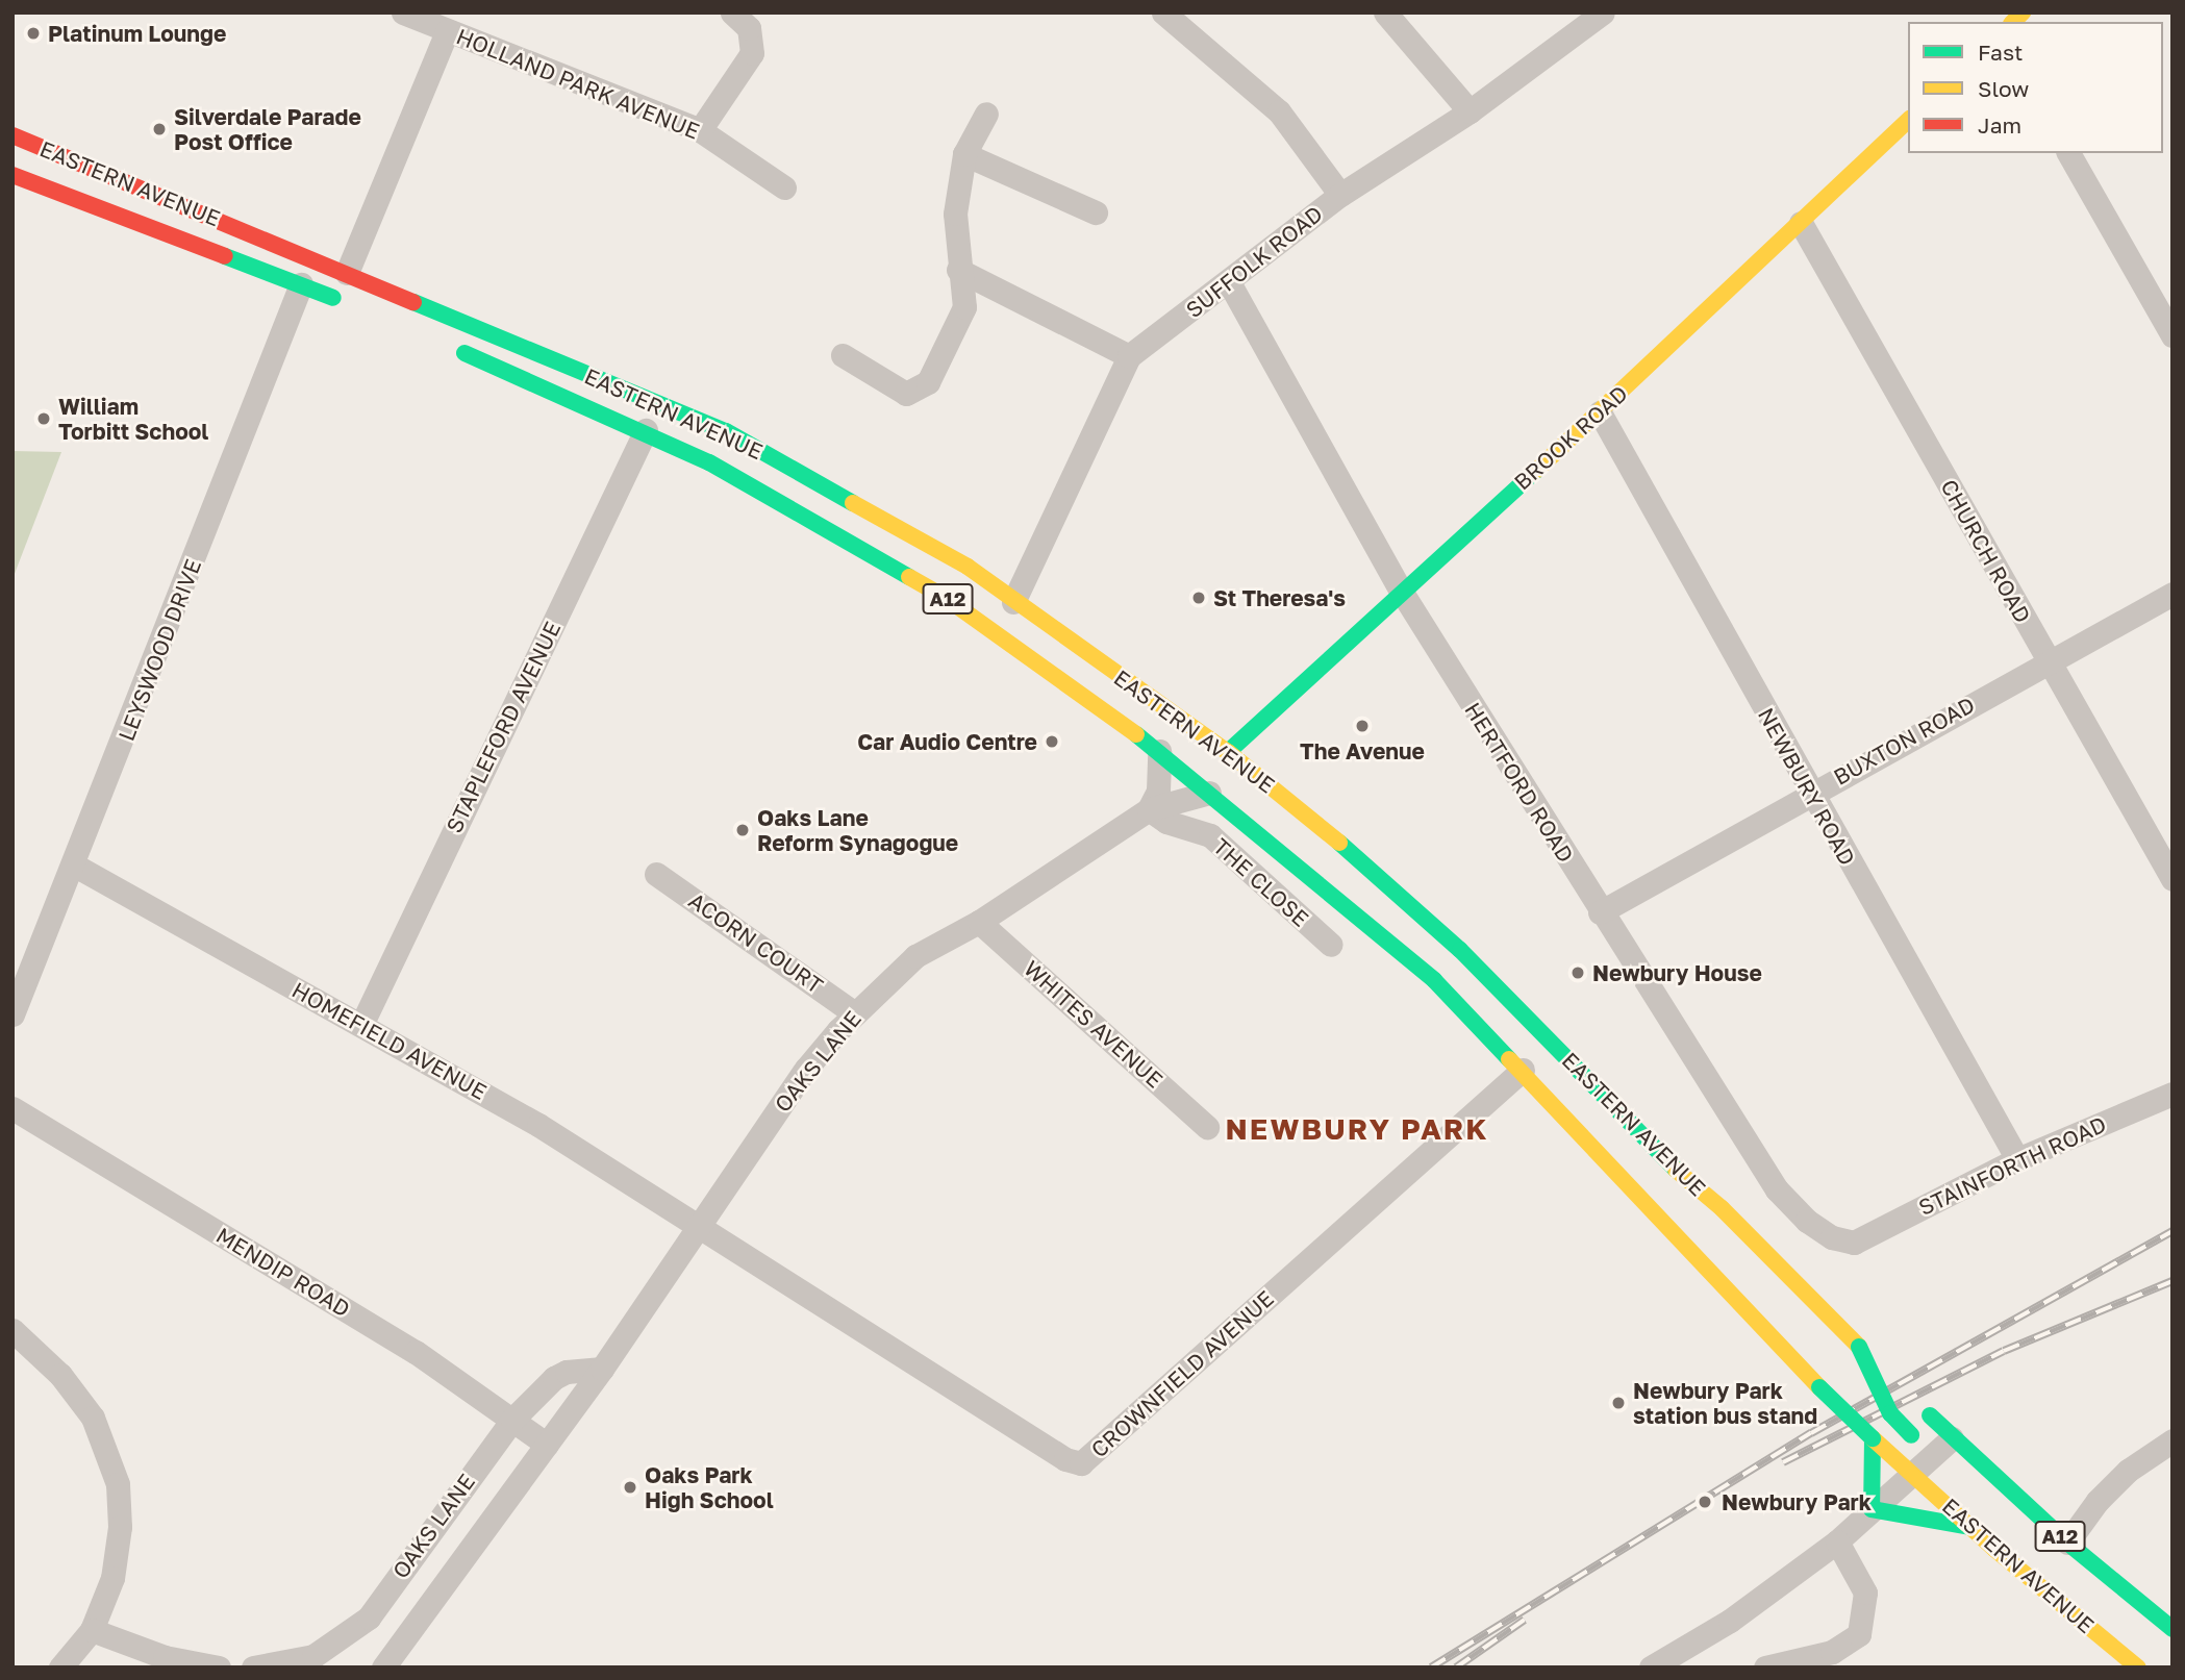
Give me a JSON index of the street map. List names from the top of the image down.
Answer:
{
  "streets": {
    "main road": ["EASTERN AVENUE", "BROOK ROAD", "A12"],
    "street": [
      "HOLLAND PARK AVENUE",
      "SUFFOLK ROAD",
      "CHURCH ROAD",
      "LEYSWOOD DRIVE",
      "STAPLEFORD AVENUE",
      "BUXTON ROAD",
      "HERTFORD ROAD",
      "NEWBURY ROAD",
      "THE CLOSE",
      "ACORN COURT",
      "WHITES AVENUE",
      "HOMEFIELD AVENUE",
      "OAKS LANE",
      "STAINFORTH ROAD",
      "MENDIP ROAD",
      "CROWNFIELD AVENUE"
    ]
  },
  "crossings": [
    ["EASTERN AVENUE", "SUFFOLK ROAD"],
    ["EASTERN AVENUE", "BROOK ROAD"],
    ["EASTERN AVENUE", "LEYSWOOD DRIVE"],
    ["EASTERN AVENUE", "STAPLEFORD AVENUE"],
    ["EASTERN AVENUE", "OAKS LANE"],
    ["EASTERN AVENUE", "CROWNFIELD AVENUE"],
    ["SUFFOLK ROAD", "HERTFORD ROAD"],
    ["BROOK ROAD", "CHURCH ROAD"],
    ["BROOK ROAD", "HERTFORD ROAD"],
    ["BROOK ROAD", "NEWBURY ROAD"],
    ["CHURCH ROAD", "BUXTON ROAD"],
    ["LEYSWOOD DRIVE", "HOMEFIELD AVENUE"],
    ["STAPLEFORD AVENUE", "HOMEFIELD AVENUE"],
    ["BUXTON ROAD", "HERTFORD ROAD"],
    ["BUXTON ROAD", "NEWBURY ROAD"],
    ["HERTFORD ROAD", "STAINFORTH ROAD"],
    ["NEWBURY ROAD", "STAINFORTH ROAD"],
    ["THE CLOSE", "OAKS LANE"],
    ["ACORN COURT", "OAKS LANE"],
    ["WHITES AVENUE", "OAKS LANE"],
    ["HOMEFIELD AVENUE", "OAKS LANE"],
    ["HOMEFIELD AVENUE", "CROWNFIELD AVENUE"],
    ["OAKS LANE", "MENDIP ROAD"],
    ["OAKS LANE", "CROWNFIELD AVENUE"]
  ],
  "districts": ["NEWBURY PARK"],
  "places": [
    "Platinum Lounge",
    "Silverdale Parade Post Office",
    "William Torbitt School",
    "St Theresa's",
    "The Avenue",
    "Car Audio Centre",
    "Oaks Lane Reform Synagogue",
    "Newbury House",
    "Newbury Park station bus stand",
    "Oaks Park High School",
    "Newbury Park"
  ],
  "legend": ["Fast", "Slow", "Jam"]
}
